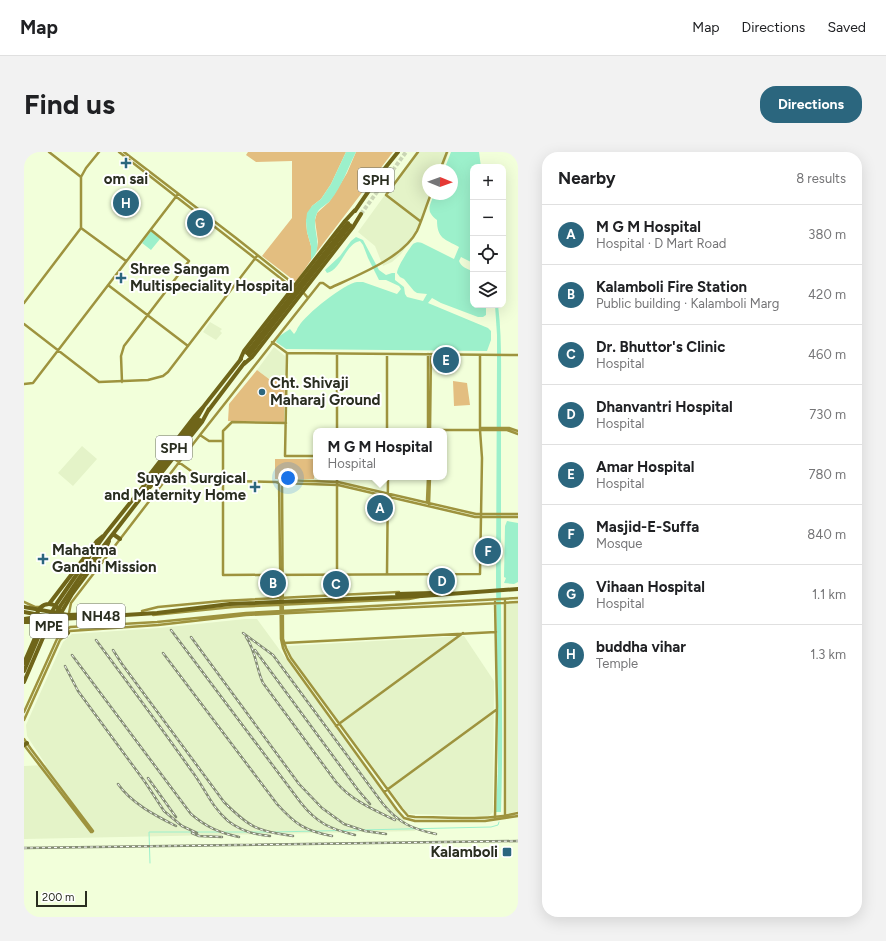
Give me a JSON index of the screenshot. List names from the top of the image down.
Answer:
{
  "streets": {
    "highway": ["SPH", "NH48", "MPE"]
  },
  "crossings": [
    ["SPH", "NH48"],
    ["SPH", "MPE"]
  ],
  "places": {
    "health": [
      "om sai",
      "Shree Sangam Multispeciality Hospital",
      "Suyash Surgical and Maternity Home",
      "Mahatma Gandhi Mission"
    ],
    "other": ["Cht. Shivaji Maharaj Ground"],
    "transit": ["Kalamboli"]
  },
  "scale_bar": "200 m",
  "north": "right",
  "page": {
    "header": "Map",
    "nav": ["Map", "Directions", "Saved"],
    "buttons": "Directions",
    "title": "Find us",
    "heading": ["Nearby", "8 results"],
    "map_buttons": ["+", "−"],
    "pins": [
      "H",
      "G",
      "E",
      "A",
      "F",
      "D",
      "B",
      "C"
    ],
    "list": [
      {
        "mark": "A",
        "name": "M G M Hospital",
        "note": "Hospital · D Mart Road",
        "value": "380 m"
      },
      {
        "mark": "B",
        "name": "Kalamboli Fire Station",
        "note": "Public building · Kalamboli Marg",
        "value": "420 m"
      },
      {
        "mark": "C",
        "name": "Dr. Bhuttor's Clinic",
        "note": "Hospital",
        "value": "460 m"
      },
      {
        "mark": "D",
        "name": "Dhanvantri Hospital",
        "note": "Hospital",
        "value": "730 m"
      },
      {
        "mark": "E",
        "name": "Amar Hospital",
        "note": "Hospital",
        "value": "780 m"
      },
      {
        "mark": "F",
        "name": "Masjid-E-Suffa",
        "note": "Mosque",
        "value": "840 m"
      },
      {
        "mark": "G",
        "name": "Vihaan Hospital",
        "note": "Hospital",
        "value": "1.1 km"
      },
      {
        "mark": "H",
        "name": "buddha vihar",
        "note": "Temple",
        "value": "1.3 km"
      }
    ],
    "popup": ["M G M Hospital", "Hospital"],
    "scale": "200 m"
  }
}
